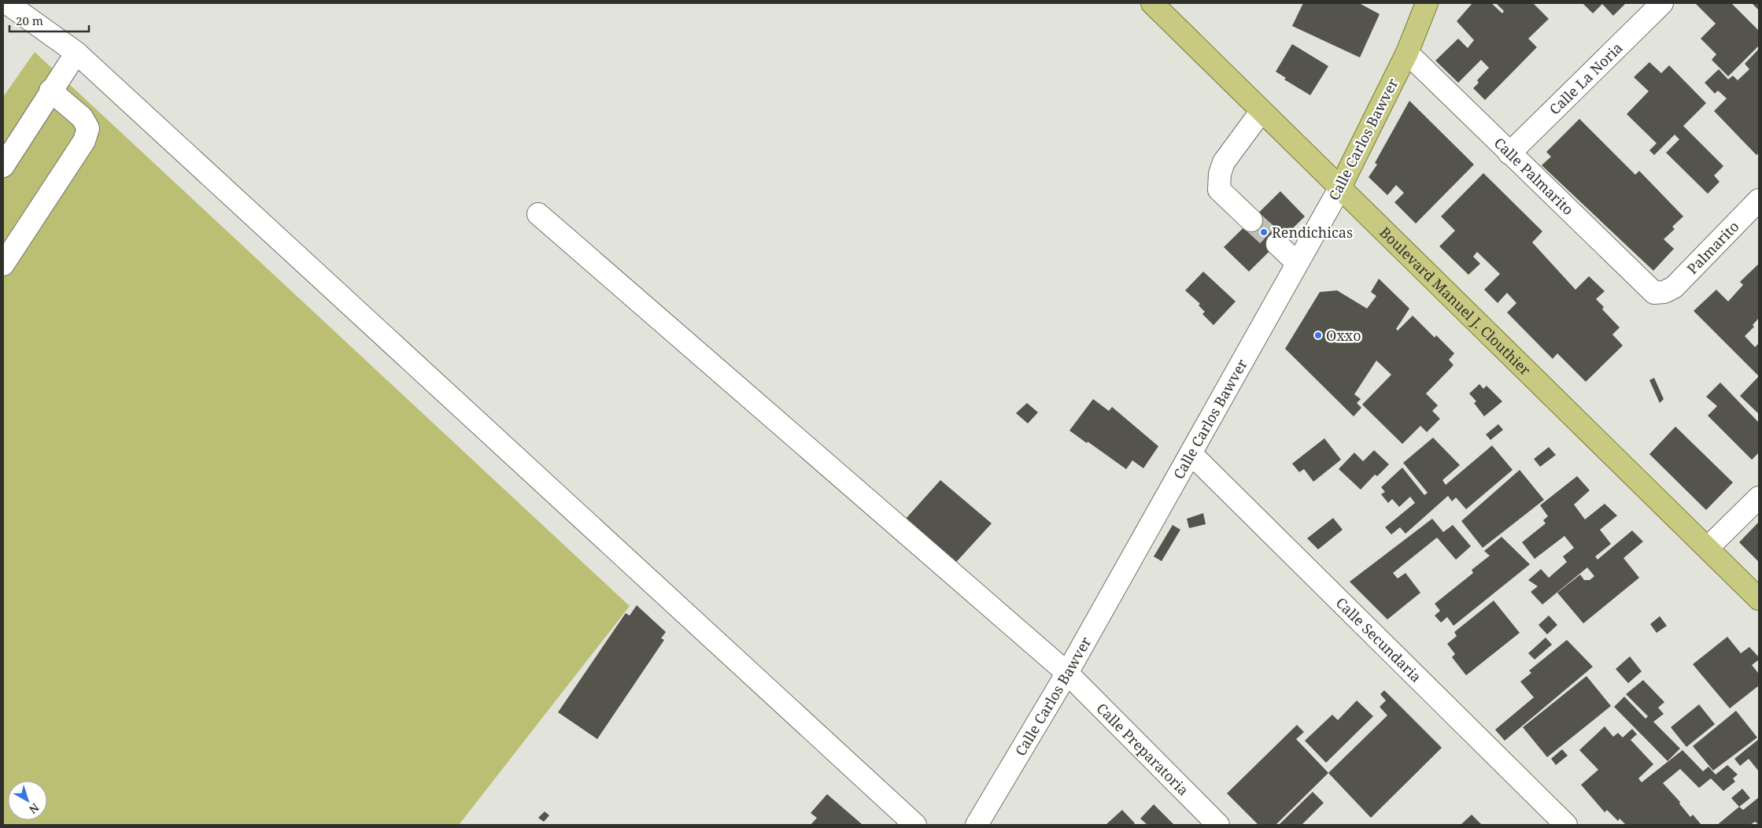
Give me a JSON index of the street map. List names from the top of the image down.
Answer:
{
  "streets": {
    "main road": ["Calle Carlos Bawver", "Boulevard Manuel J. Clouthier"],
    "street": [
      "Calle La Noria",
      "Calle Palmarito",
      "Palmarito",
      "Calle Secundaria",
      "Calle Preparatoria"
    ]
  },
  "crossings": [
    ["Calle La Noria", "Calle Palmarito"],
    ["Calle Carlos Bawver", "Calle Palmarito"],
    ["Calle Carlos Bawver", "Boulevard Manuel J. Clouthier"],
    ["Calle Carlos Bawver", "Calle Secundaria"],
    ["Calle Carlos Bawver", "Calle Preparatoria"],
    ["Calle Palmarito", "Palmarito"]
  ],
  "places": ["Rendichicas", "Oxxo"],
  "scale_bar": "20 m",
  "north": "bottom right"
}
